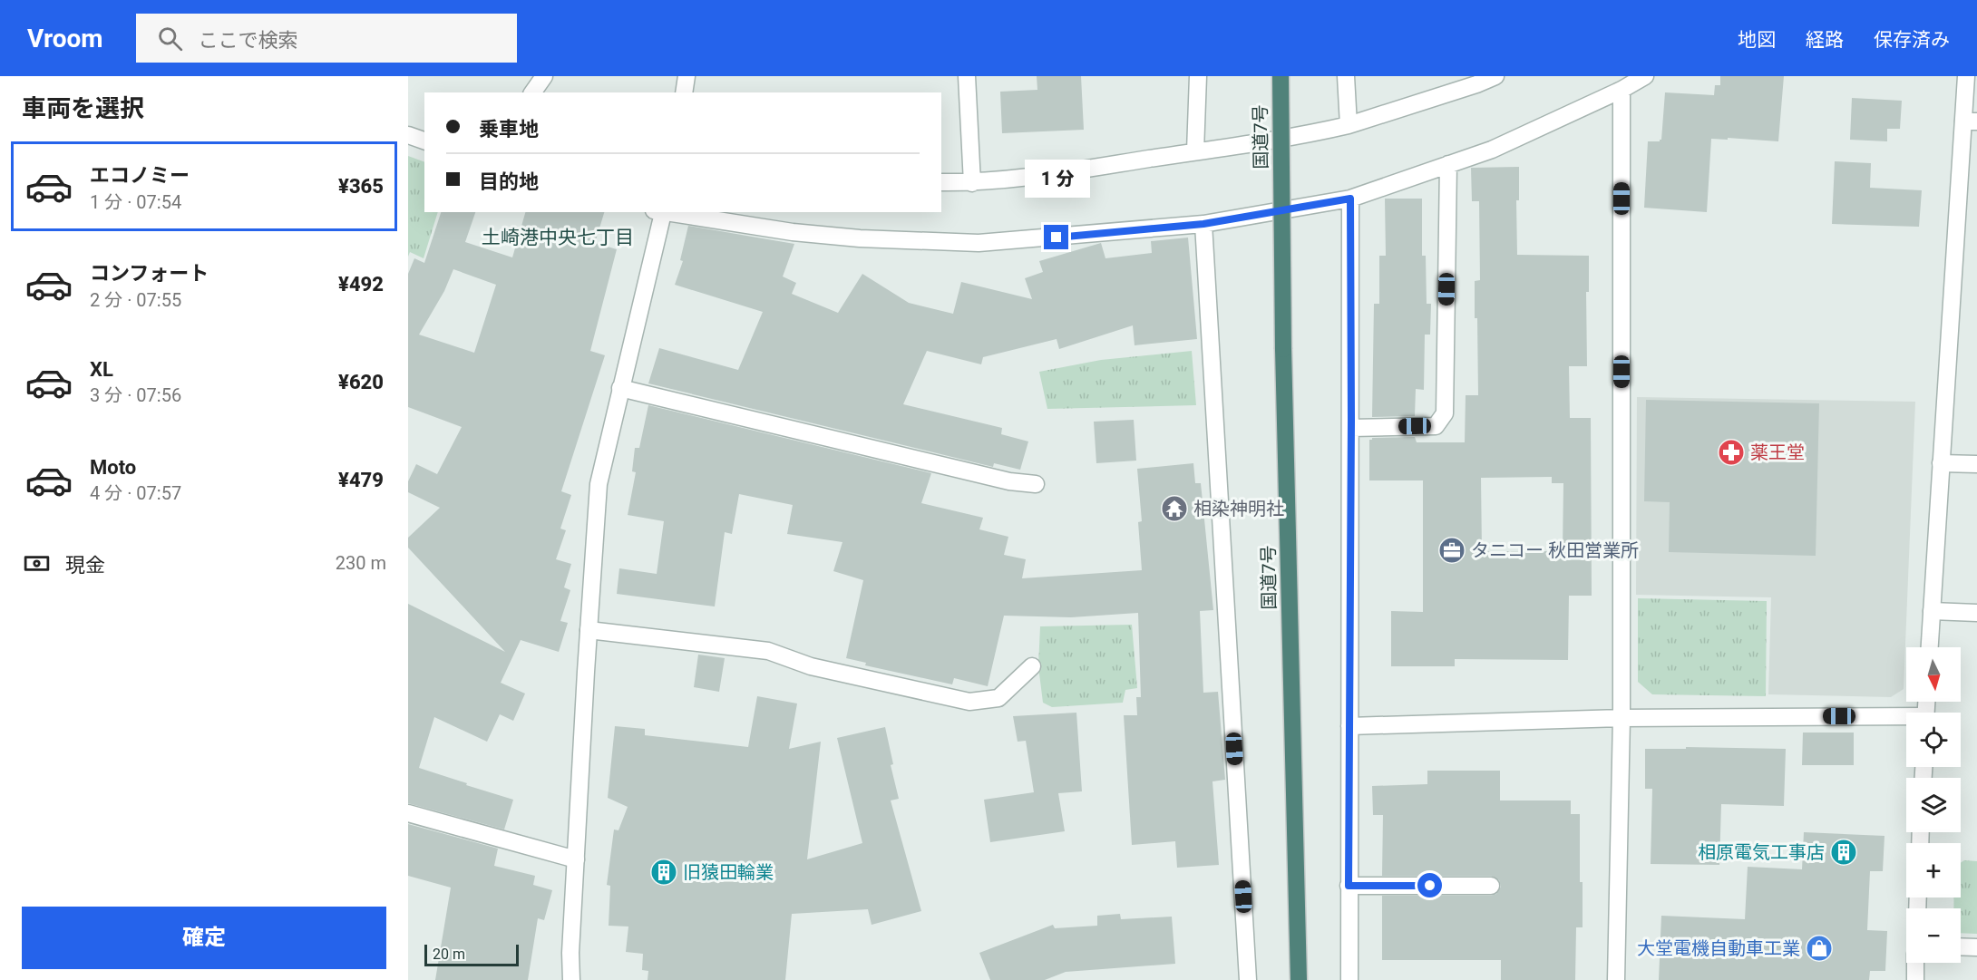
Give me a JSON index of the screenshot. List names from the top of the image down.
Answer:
{
  "streets": {
    "highway": ["国道7号"]
  },
  "districts": ["土崎港中央七丁目"],
  "places": {
    "pharmacy": ["薬王堂"],
    "temple": ["相染神明社"],
    "office": ["タニコー 秋田営業所"],
    "building": ["相原電気工事店", "旧猿田輪業"],
    "shop": ["大堂電機自動車工業"]
  },
  "scale_bar": "20 m",
  "north": "bottom",
  "page": {
    "header": "Vroom",
    "search": "ここで検索",
    "nav": ["地図", "経路", "保存済み"],
    "heading": "車両を選択",
    "banner": ["乗車地", "目的地"],
    "list": [
      {
        "name": "エコノミー",
        "note": "1 分 · 07:54",
        "value": "¥365"
      },
      {
        "name": "コンフォート",
        "note": "2 分 · 07:55",
        "value": "¥492"
      },
      {
        "name": "XL",
        "note": "3 分 · 07:56",
        "value": "¥620"
      },
      {
        "name": "Moto",
        "note": "4 分 · 07:57",
        "value": "¥479"
      }
    ],
    "bubble": "1 分",
    "pay": ["現金", "230 m"],
    "map_buttons": ["+", "−"],
    "buttons": "確定",
    "scale": "20 m"
  }
}
